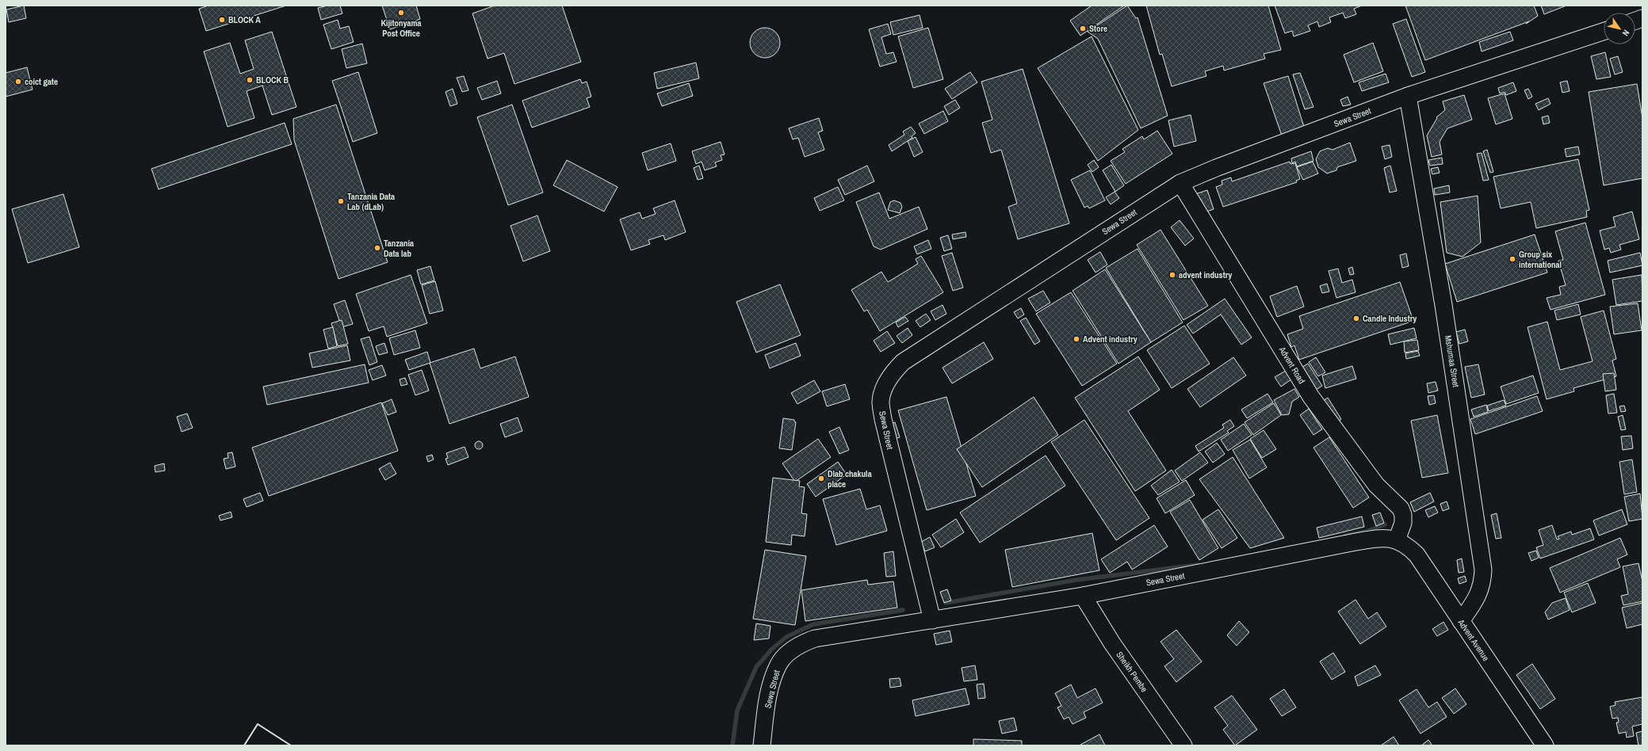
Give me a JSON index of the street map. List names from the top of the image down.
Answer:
{
  "streets": {
    "street": [
      "Sewa Street",
      "Mshumaa Street",
      "Advent Road",
      "Advent Avenue",
      "Sheikh Pembe"
    ]
  },
  "crossings": [
    ["Sewa Street", "Mshumaa Street"],
    ["Sewa Street", "Advent Road"],
    ["Sewa Street", "Advent Avenue"],
    ["Sewa Street", "Sheikh Pembe"],
    ["Mshumaa Street", "Advent Avenue"],
    ["Advent Road", "Advent Avenue"]
  ],
  "places": [
    "Kijitonyama Post Office",
    "BLOCK A",
    "Store",
    "BLOCK B",
    "coict gate",
    "Tanzania Data Lab (dLab)",
    "Tanzania Data lab",
    "Group six international",
    "advent industry",
    "Candle Industry",
    "Advent industry",
    "Dlab chakula place"
  ],
  "north": "bottom right"
}
